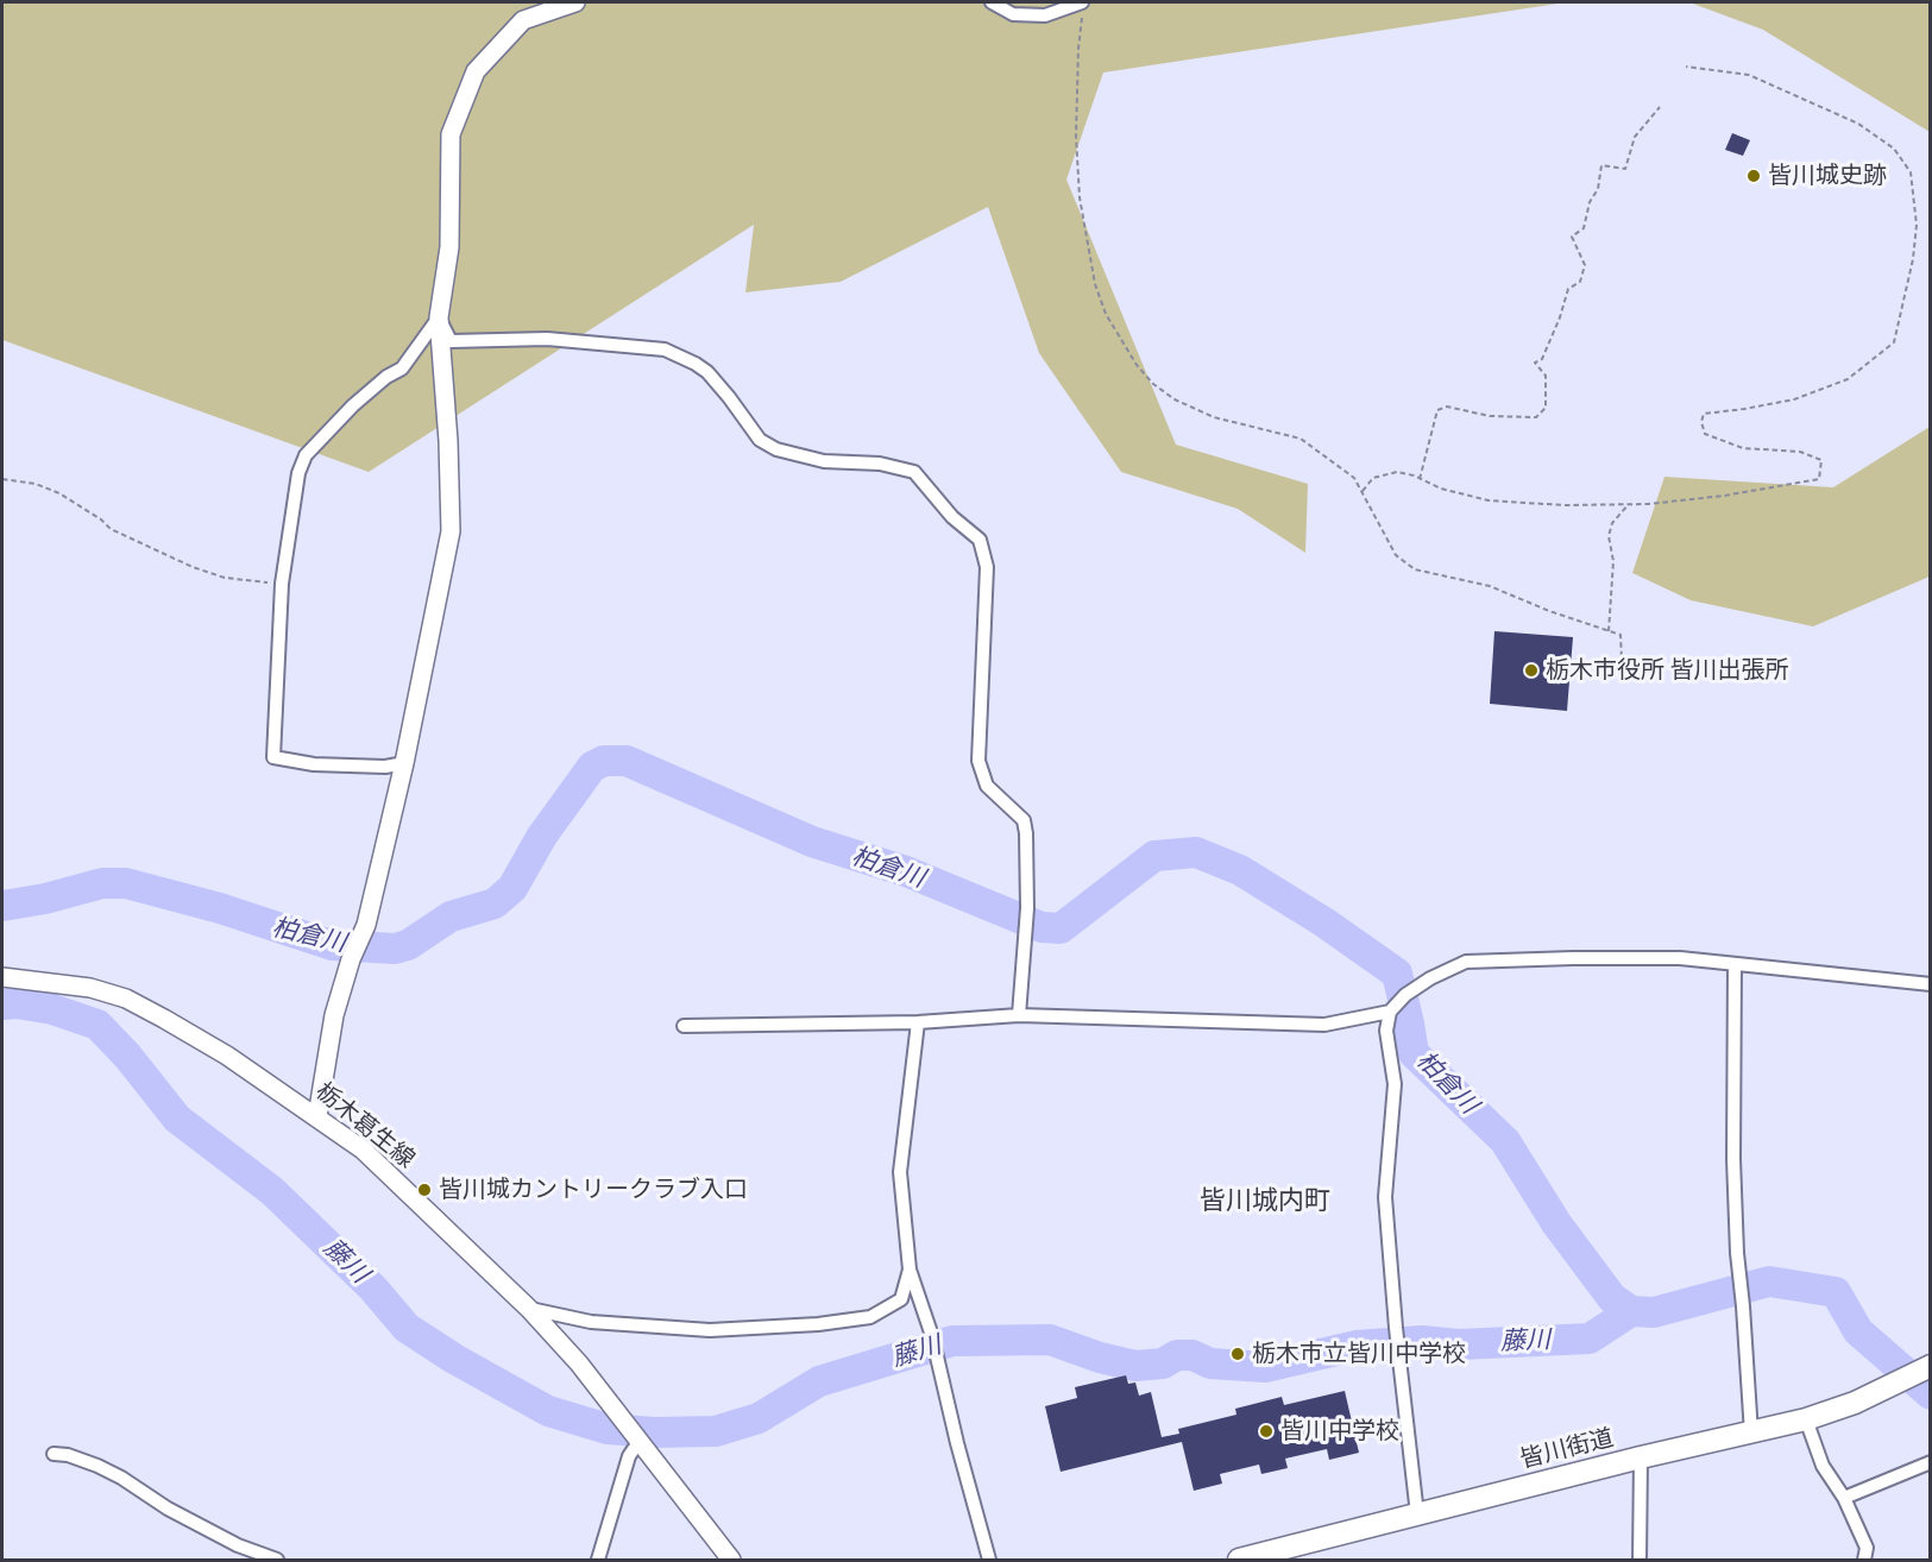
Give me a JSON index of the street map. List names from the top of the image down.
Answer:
{
  "streets": {
    "main road": ["皆川街道"],
    "street": ["栃木葛生線"]
  },
  "districts": ["皆川城内町"],
  "water": ["柏倉川", "藤川"],
  "places": [
    "皆川城史跡",
    "栃木市役所 皆川出張所",
    "皆川城カントリークラブ入口",
    "栃木市立皆川中学校",
    "皆川中学校"
  ]
}
